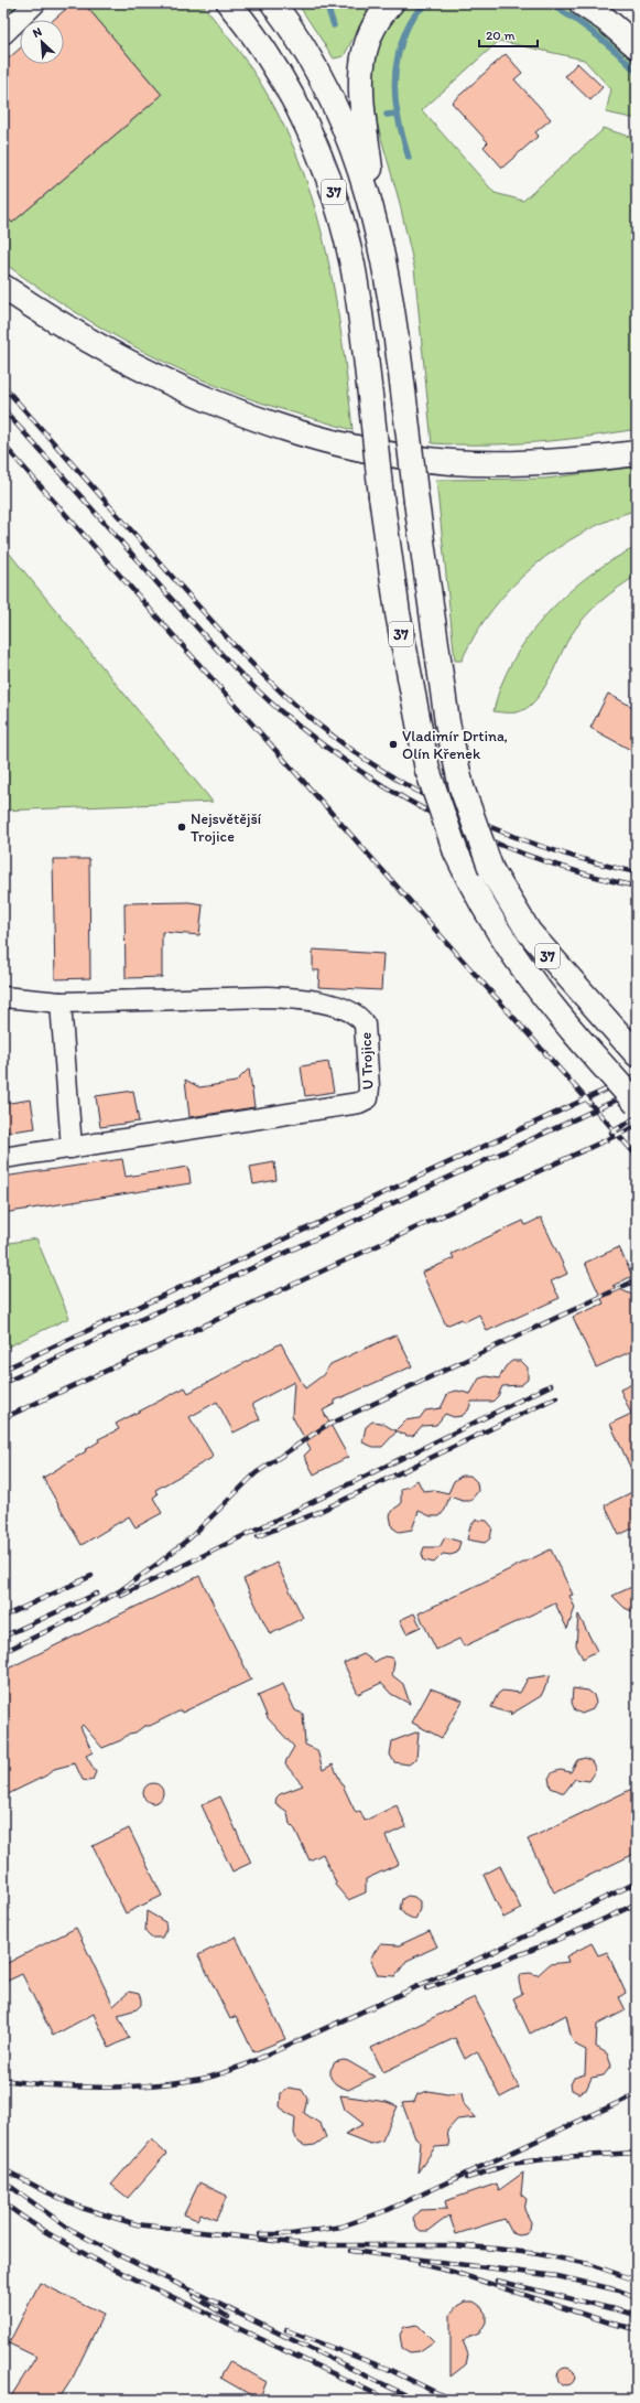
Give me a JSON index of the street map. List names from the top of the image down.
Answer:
{
  "streets": {
    "main road": ["37"],
    "street": ["U Trojice"]
  },
  "places": ["Vladimír Drtina, Olín Křenek", "Nejsvětější Trojice"],
  "scale_bar": "20 m",
  "north": "top left"
}
